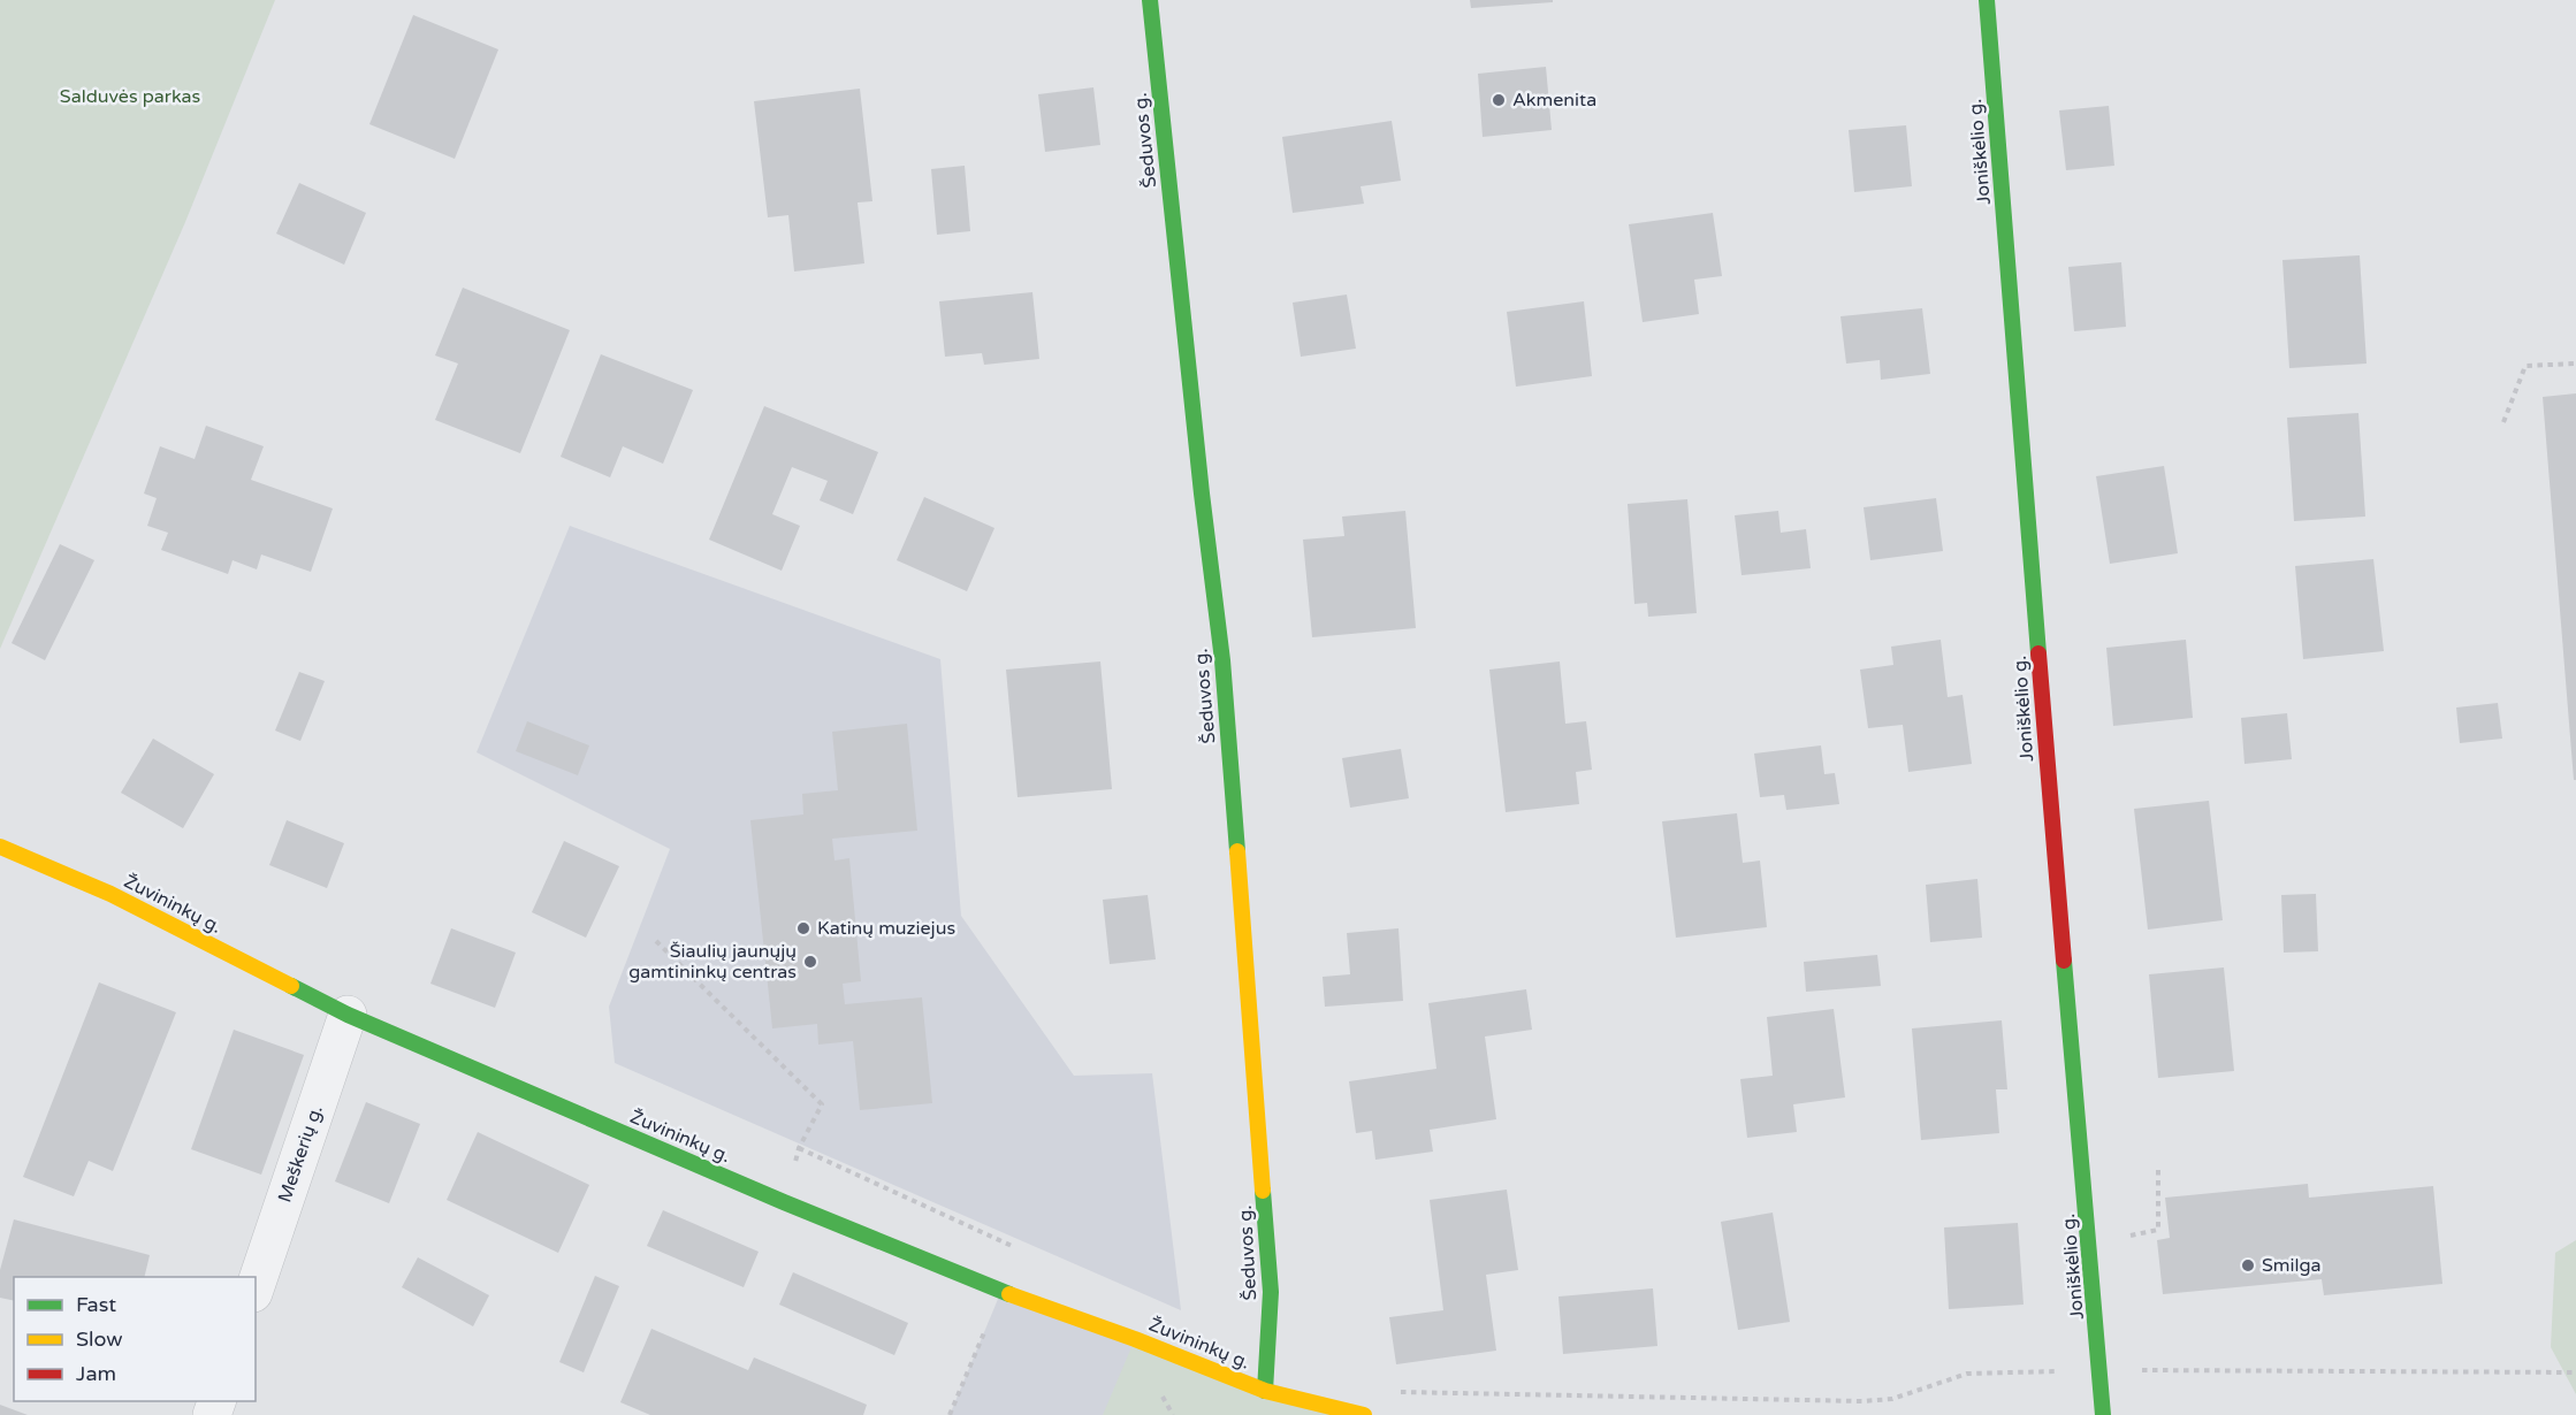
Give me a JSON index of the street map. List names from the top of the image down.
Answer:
{
  "streets": {
    "street": [
      "Šeduvos g.",
      "Joniškėlio g.",
      "Žuvininkų g.",
      "Meškerių g."
    ]
  },
  "crossings": [
    ["Šeduvos g.", "Žuvininkų g."],
    ["Žuvininkų g.", "Meškerių g."]
  ],
  "parks": ["Salduvės parkas"],
  "places": [
    "Akmenita",
    "Katinų muziejus",
    "Šiaulių jaunųjų gamtininkų centras",
    "Smilga"
  ],
  "legend": ["Fast", "Slow", "Jam"]
}
